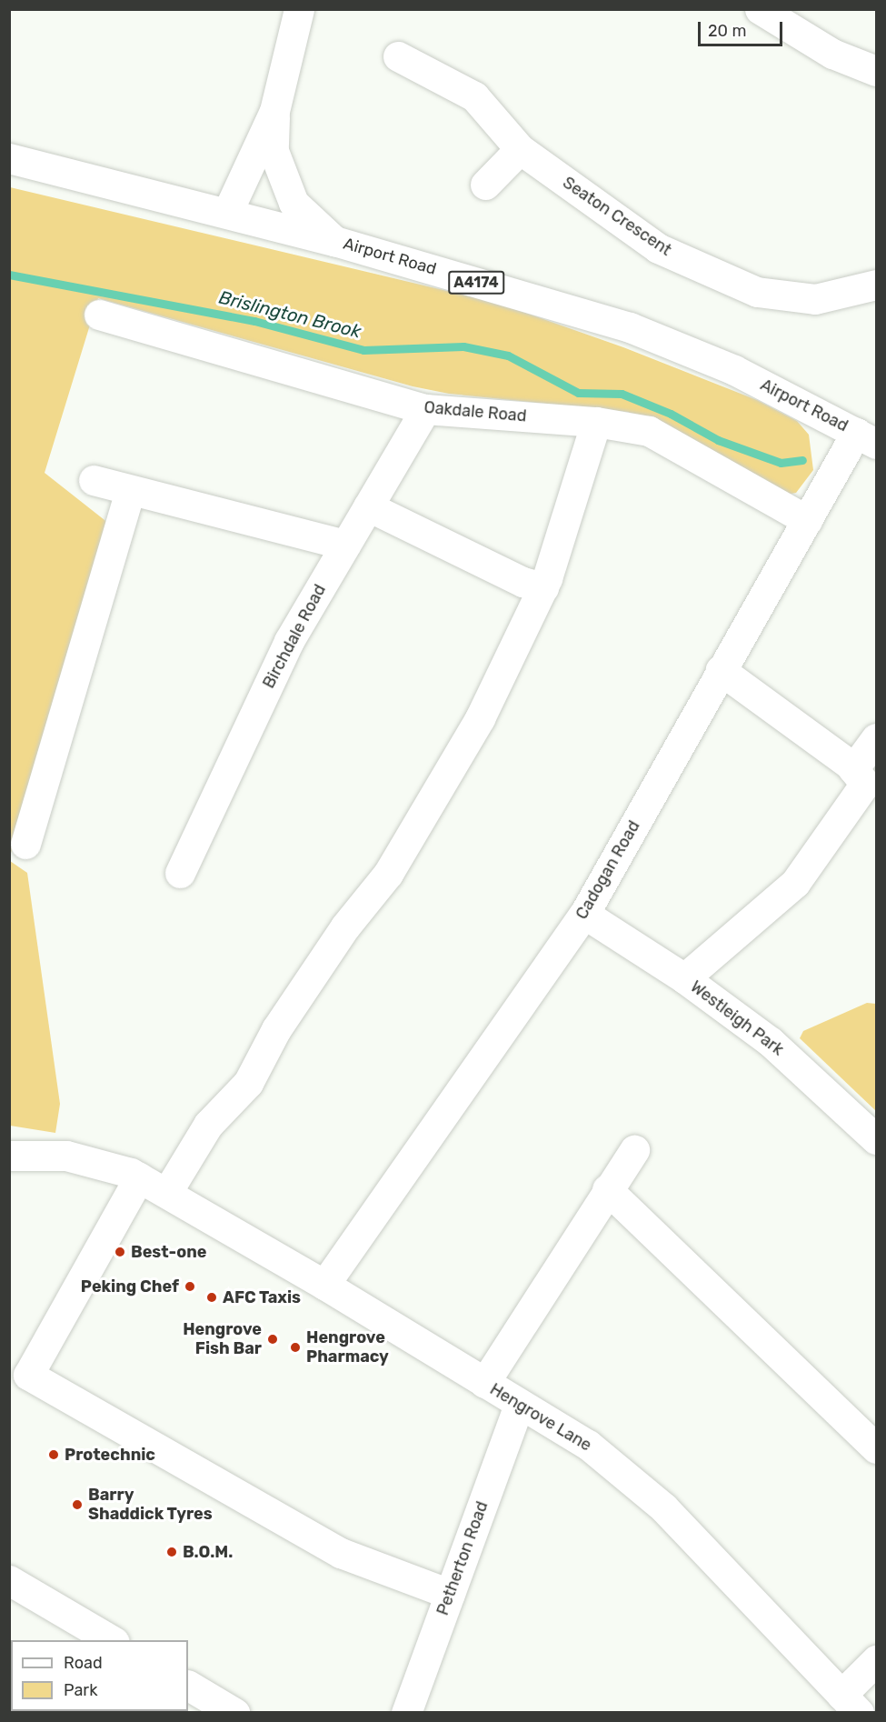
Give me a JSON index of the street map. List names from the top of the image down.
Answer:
{
  "streets": {
    "main road": [
      "Seaton Crescent",
      "Airport Road",
      "A4174",
      "Oakdale Road",
      "Birchdale Road",
      "Cadogan Road",
      "Westleigh Park",
      "Hengrove Lane",
      "Petherton Road"
    ]
  },
  "crossings": [
    ["Airport Road", "Cadogan Road"],
    ["Oakdale Road", "Birchdale Road"],
    ["Oakdale Road", "Cadogan Road"],
    ["Cadogan Road", "Westleigh Park"],
    ["Cadogan Road", "Hengrove Lane"],
    ["Hengrove Lane", "Petherton Road"]
  ],
  "water": ["Brislington Brook"],
  "places": [
    "Best-one",
    "Peking Chef",
    "AFC Taxis",
    "Hengrove Fish Bar",
    "Hengrove Pharmacy",
    "Protechnic",
    "Barry Shaddick Tyres",
    "B.O.M."
  ],
  "legend": ["Road", "Park"],
  "scale_bar": "20 m"
}
